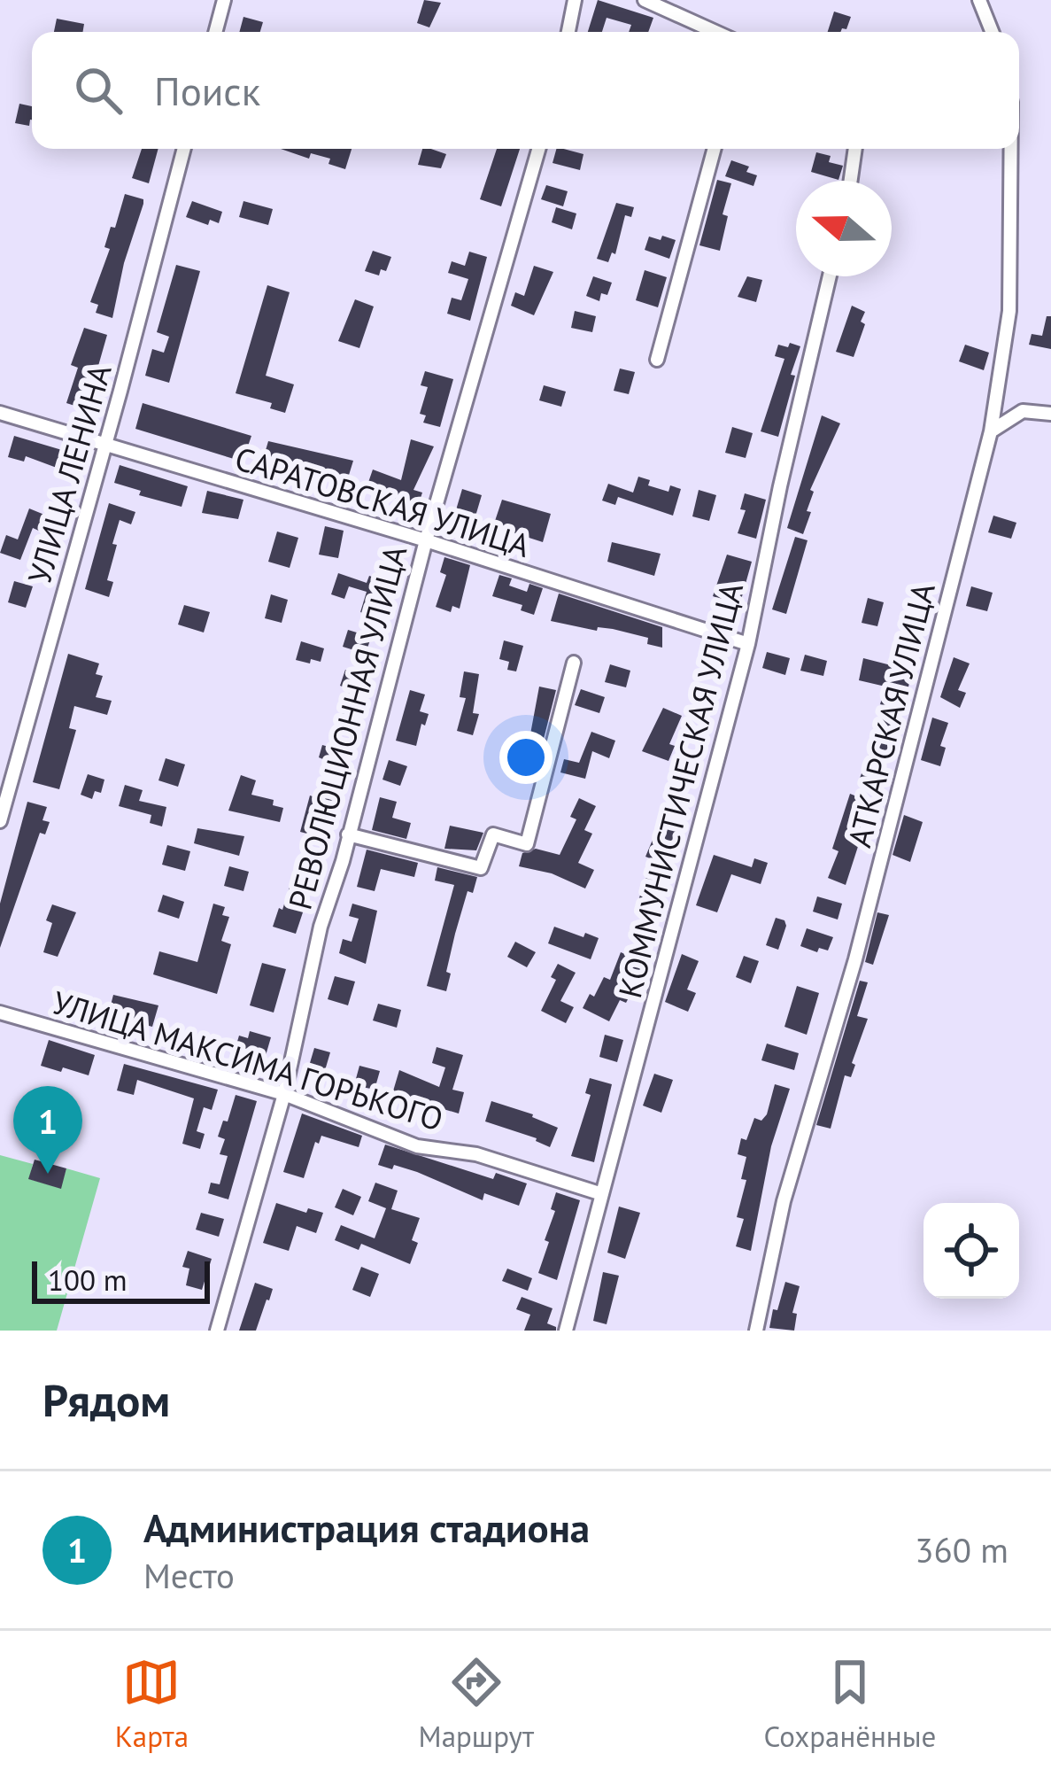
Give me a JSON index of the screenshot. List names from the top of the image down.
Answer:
{
  "streets": {
    "street": [
      "УЛИЦА ЛЕНИНА",
      "САРАТОВСКАЯ УЛИЦА",
      "АТКАРСКАЯ УЛИЦА",
      "РЕВОЛЮЦИОННАЯ УЛИЦА",
      "КОММУНИСТИЧЕСКАЯ УЛИЦА",
      "УЛИЦА МАКСИМА ГОРЬКОГО"
    ]
  },
  "crossings": [
    ["УЛИЦА ЛЕНИНА", "САРАТОВСКАЯ УЛИЦА"],
    ["САРАТОВСКАЯ УЛИЦА", "РЕВОЛЮЦИОННАЯ УЛИЦА"],
    ["САРАТОВСКАЯ УЛИЦА", "КОММУНИСТИЧЕСКАЯ УЛИЦА"],
    ["РЕВОЛЮЦИОННАЯ УЛИЦА", "УЛИЦА МАКСИМА ГОРЬКОГО"],
    ["КОММУНИСТИЧЕСКАЯ УЛИЦА", "УЛИЦА МАКСИМА ГОРЬКОГО"]
  ],
  "scale_bar": "100 m",
  "north": "left",
  "page": {
    "search": "Поиск",
    "pins": "1",
    "scale": "100 m",
    "heading": "Рядом",
    "list": [
      {
        "mark": "1",
        "name": "Администрация стадиона",
        "note": "Место",
        "value": "360 m"
      }
    ],
    "nav": ["Карта", "Маршрут", "Сохранённые"]
  }
}
